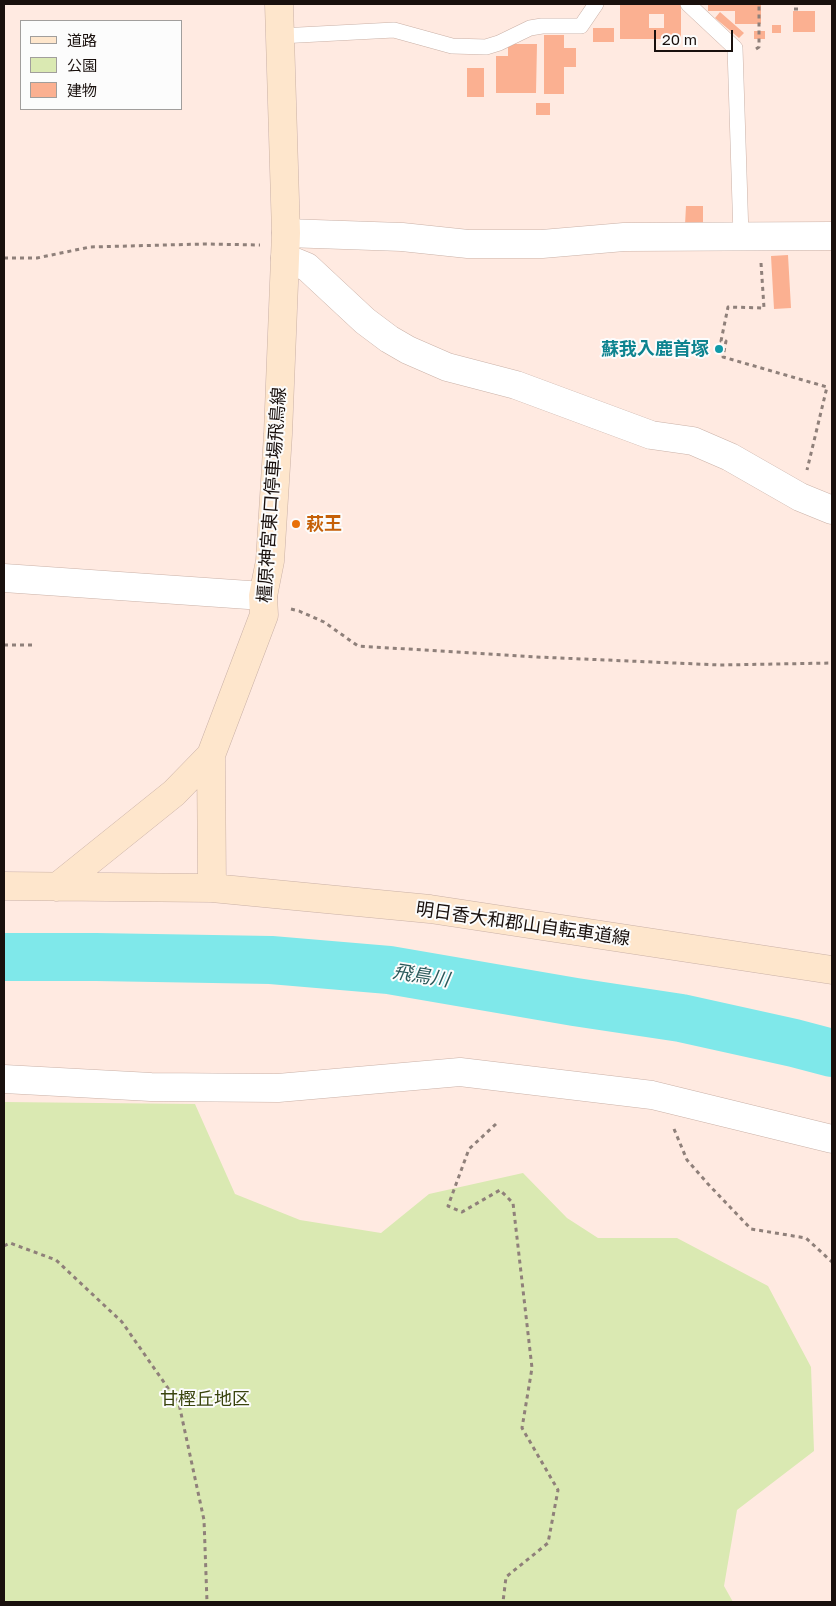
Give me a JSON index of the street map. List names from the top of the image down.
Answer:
{
  "streets": {
    "main road": ["橿原神宮東口停車場飛鳥線", "明日香大和郡山自転車道線"]
  },
  "crossings": [
    ["橿原神宮東口停車場飛鳥線", "明日香大和郡山自転車道線"]
  ],
  "water": ["飛鳥川"],
  "parks": ["甘樫丘地区"],
  "places": ["蘇我入鹿首塚", "萩王"],
  "legend": ["道路", "公園", "建物"],
  "scale_bar": "20 m"
}
